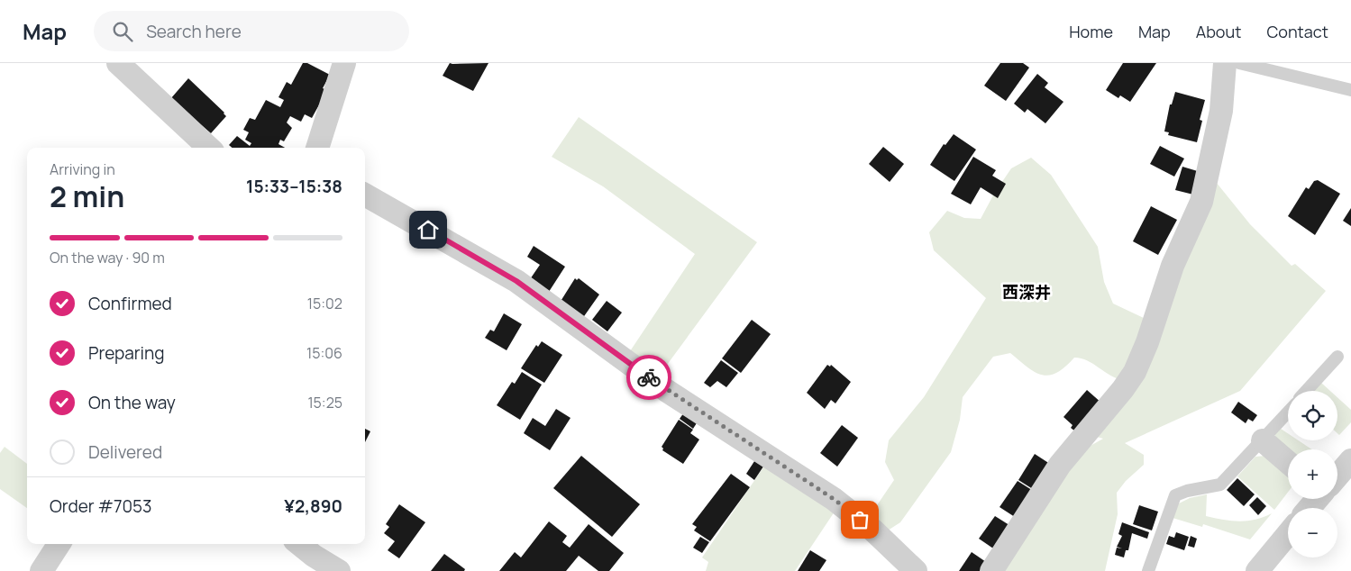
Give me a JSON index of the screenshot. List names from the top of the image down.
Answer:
{
  "districts": ["西深井"],
  "page": {
    "header": "Map",
    "search": "Search here",
    "nav": [
      "Home",
      "Map",
      "About",
      "Contact"
    ],
    "heading": ["2 min", "Arriving in", "15:33–15:38"],
    "panel": ["Order #7053", "¥2,890"],
    "bar": "On the way · 90 m",
    "list": [
      ["Confirmed", "15:02"],
      ["Preparing", "15:06"],
      ["On the way", "15:25"],
      "Delivered"
    ],
    "map_buttons": ["+", "−"]
  }
}
